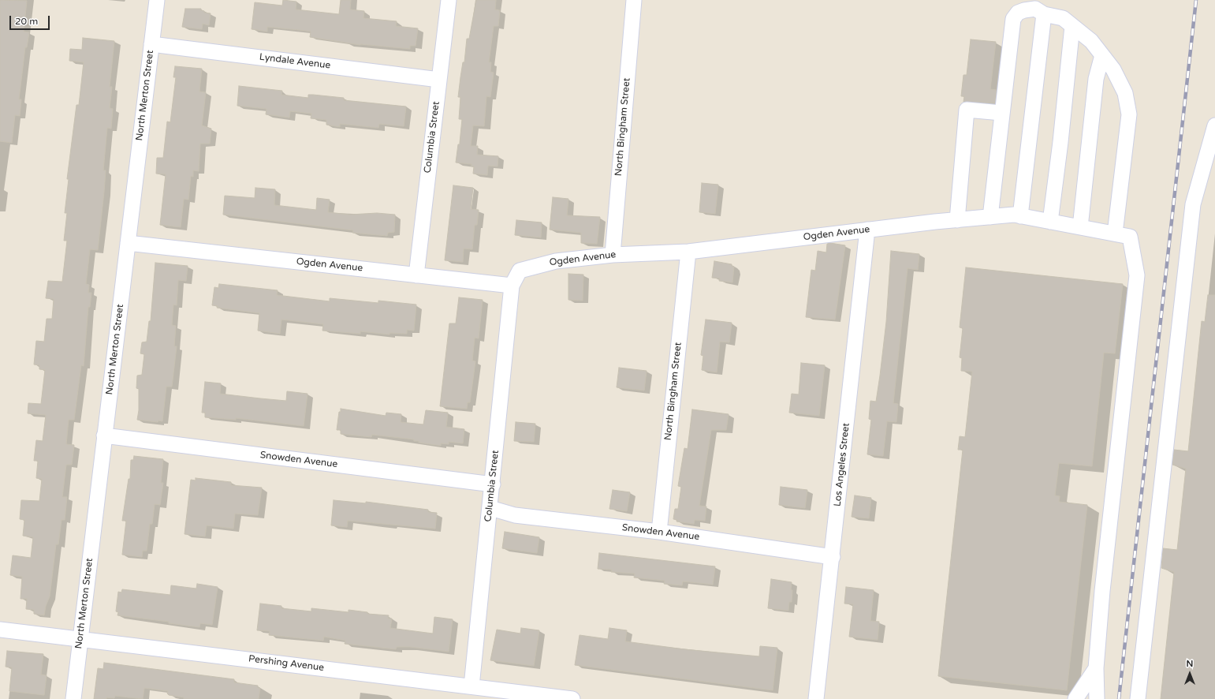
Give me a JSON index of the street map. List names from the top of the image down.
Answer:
{
  "streets": {
    "street": [
      "Lyndale Avenue",
      "North Merton Street",
      "North Bingham Street",
      "Columbia Street",
      "Ogden Avenue",
      "Snowden Avenue",
      "Los Angeles Street",
      "Pershing Avenue"
    ]
  },
  "crossings": [
    ["Lyndale Avenue", "North Merton Street"],
    ["Lyndale Avenue", "Columbia Street"],
    ["North Merton Street", "Ogden Avenue"],
    ["North Merton Street", "Snowden Avenue"],
    ["North Merton Street", "Pershing Avenue"],
    ["North Bingham Street", "Ogden Avenue"],
    ["North Bingham Street", "Snowden Avenue"],
    ["Columbia Street", "Ogden Avenue"],
    ["Columbia Street", "Snowden Avenue"],
    ["Columbia Street", "Pershing Avenue"],
    ["Ogden Avenue", "Los Angeles Street"],
    ["Snowden Avenue", "Los Angeles Street"]
  ],
  "scale_bar": "20 m",
  "north": "top"
}
